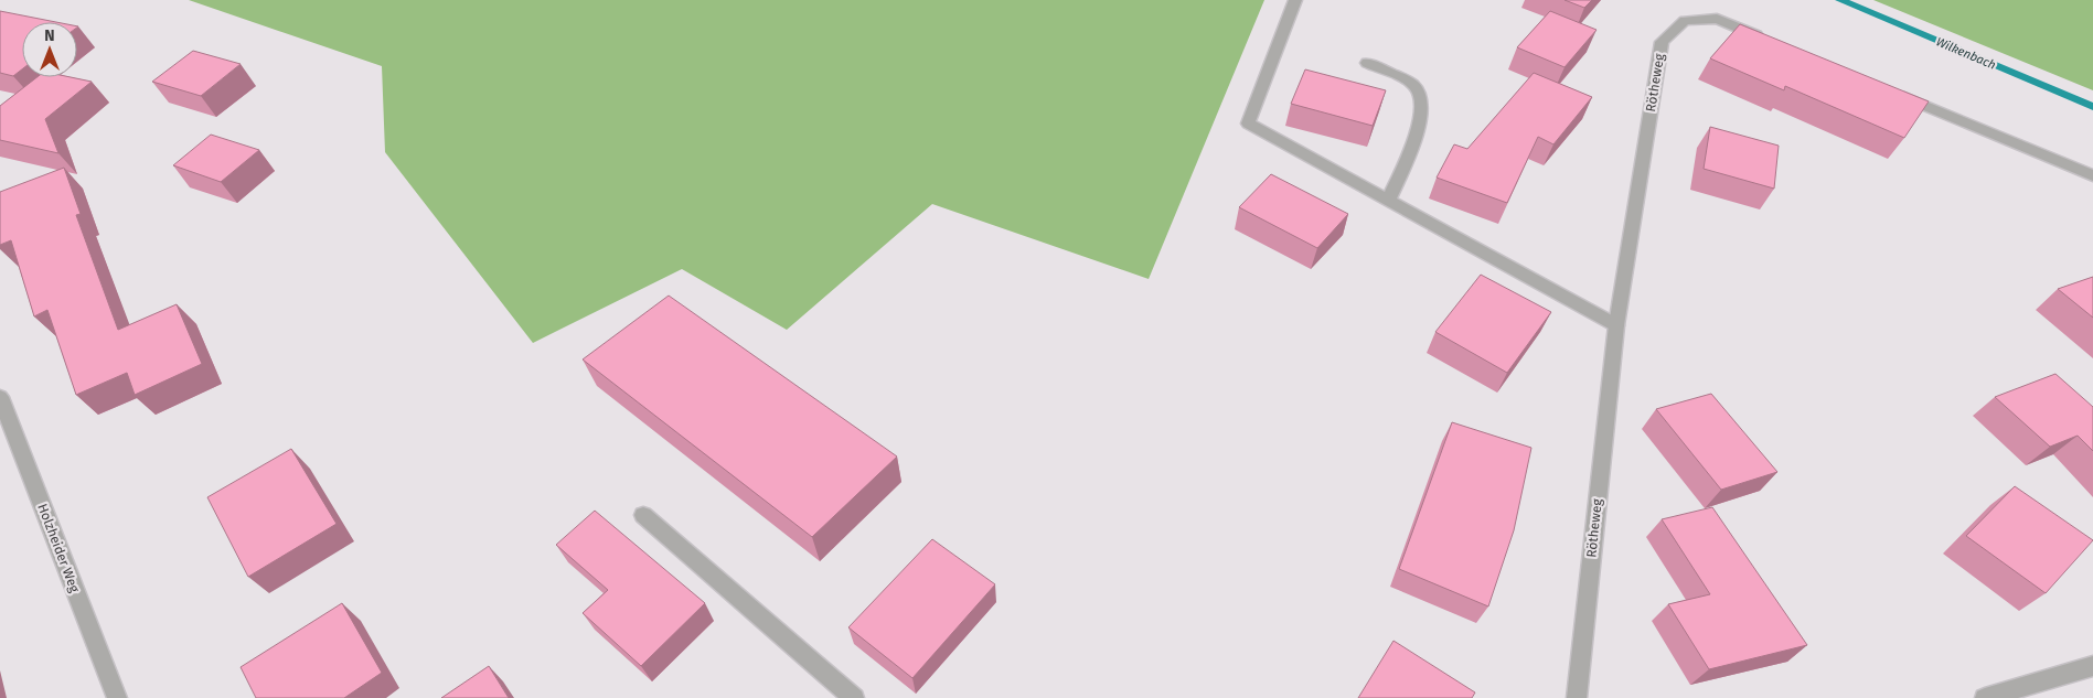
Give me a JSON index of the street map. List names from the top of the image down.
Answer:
{
  "streets": {
    "street": ["Rötheweg", "Holzheider Weg"]
  },
  "water": ["Wilkenbach"],
  "north": "top"
}
